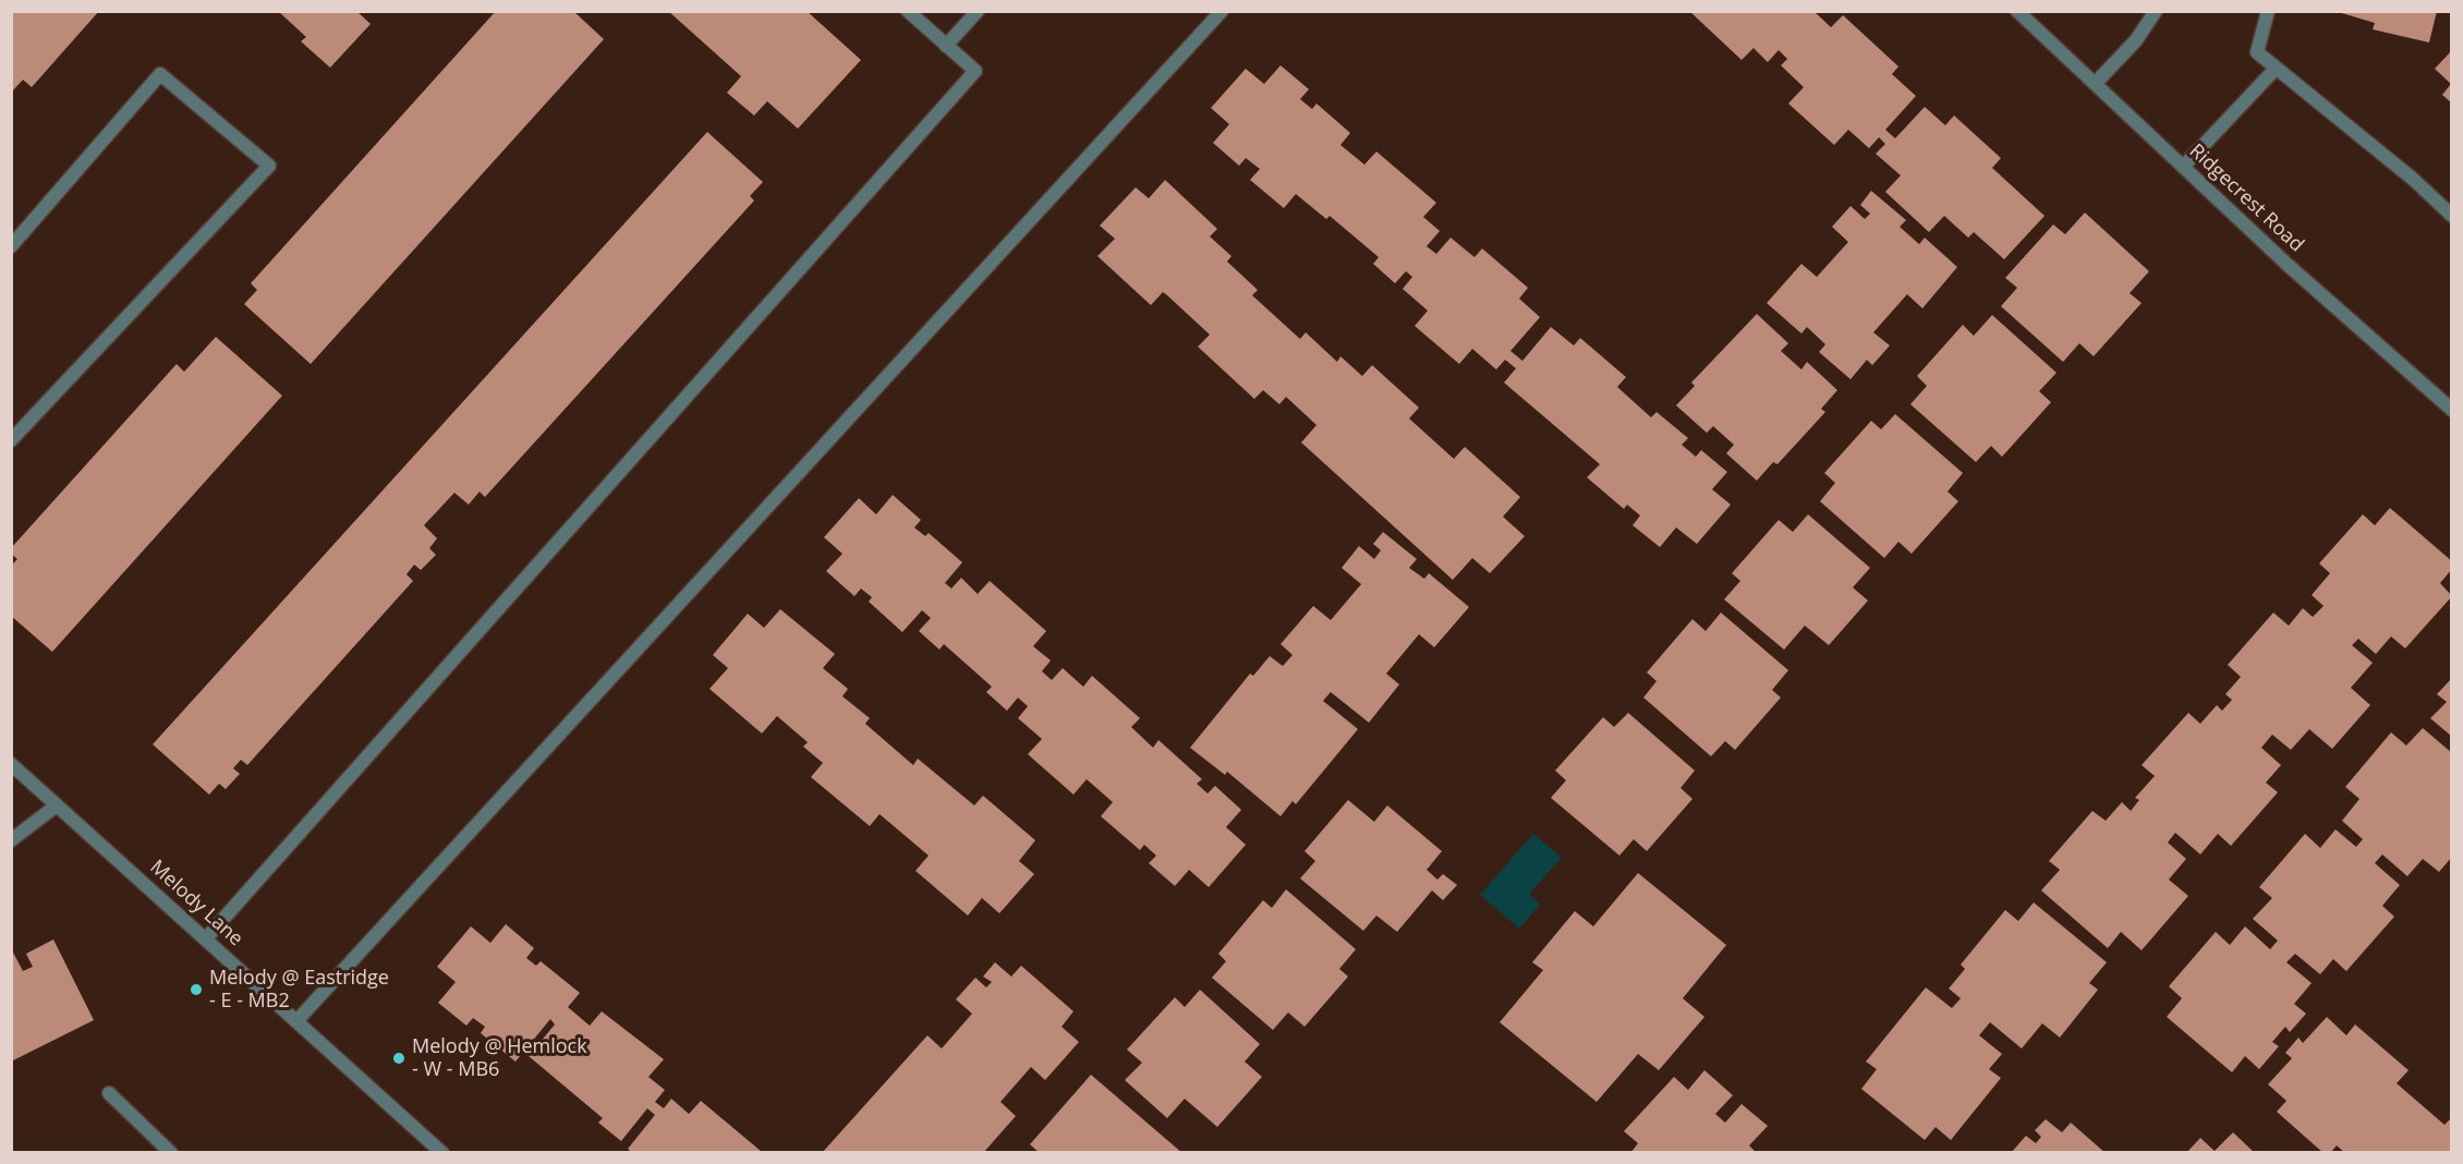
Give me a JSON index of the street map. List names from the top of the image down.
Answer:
{
  "streets": {
    "street": ["Ridgecrest Road", "Melody Lane"]
  },
  "places": ["Melody @ Eastridge - E - MB2", "Melody @ Hemlock - W - MB6"]
}
